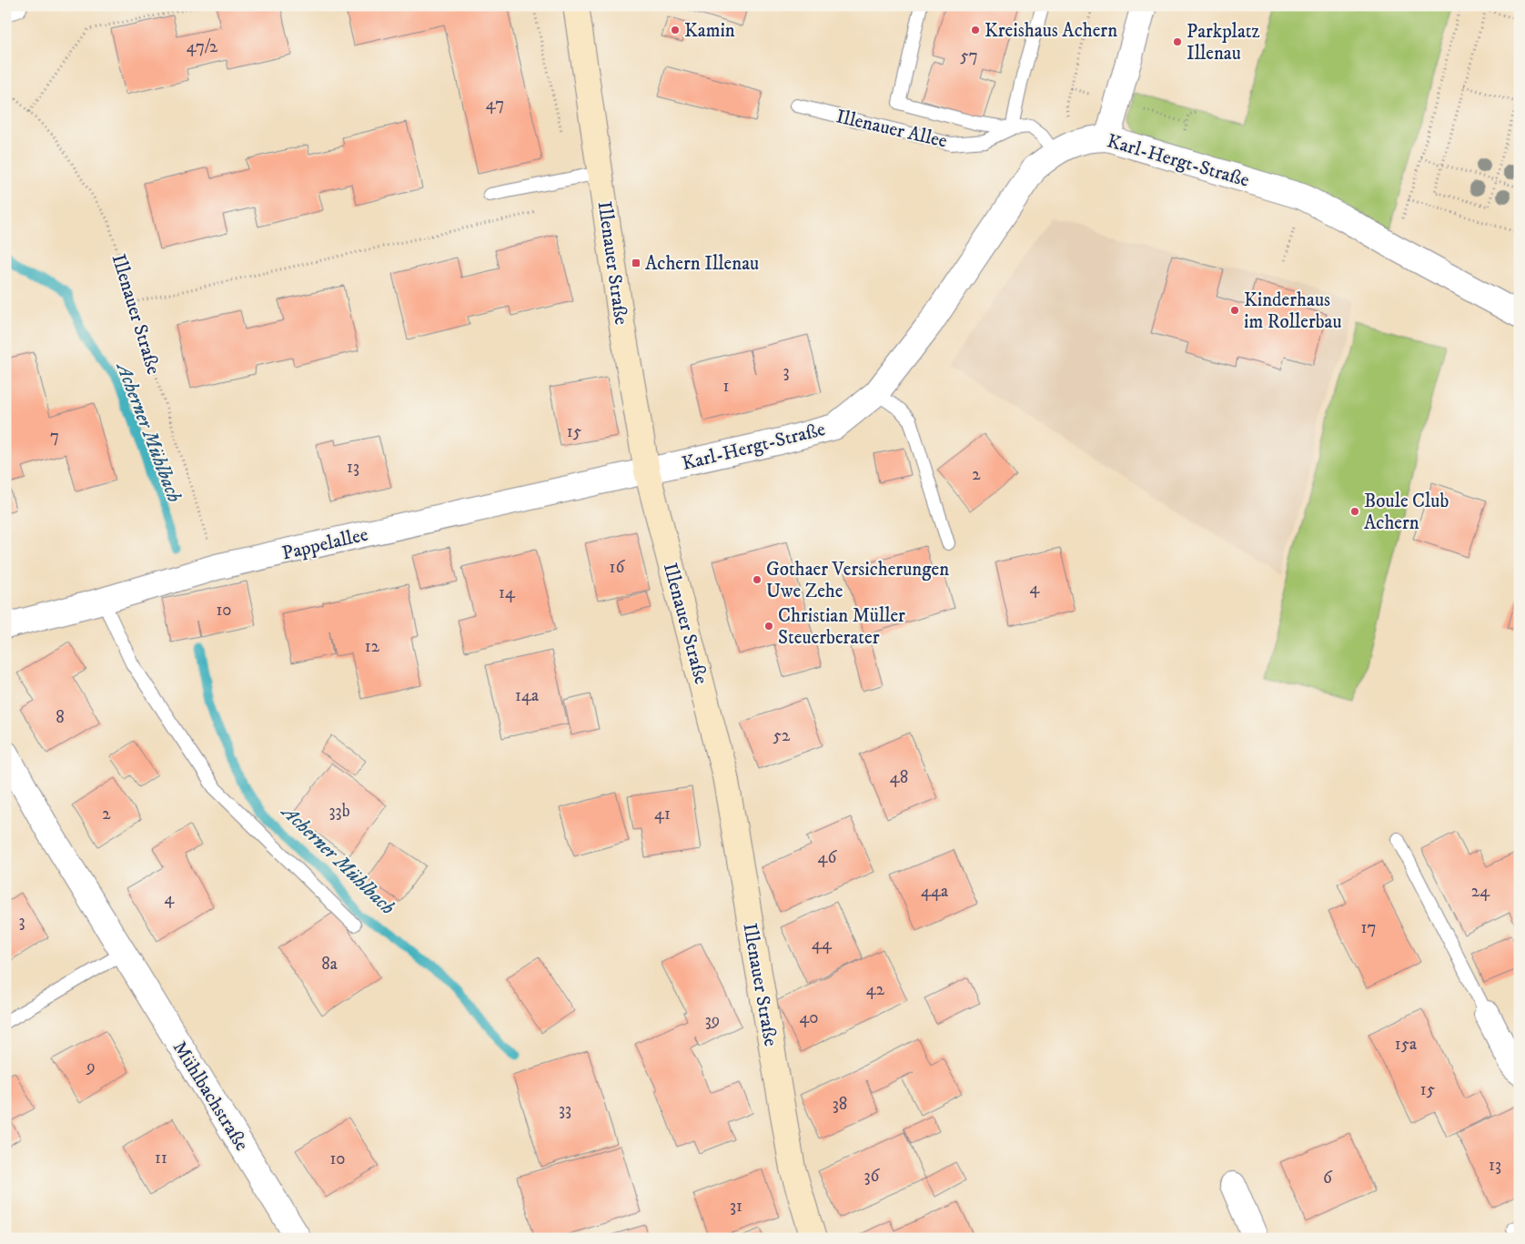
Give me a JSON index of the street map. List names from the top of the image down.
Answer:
{
  "streets": {
    "main road": ["Illenauer Straße"],
    "street": ["Karl-Hergt-Straße", "Pappelallee", "Mühlbachstraße"],
    "lane": ["Illenauer Allee"]
  },
  "crossings": [
    ["Illenauer Allee", "Karl-Hergt-Straße"],
    ["Karl-Hergt-Straße", "Illenauer Straße"],
    ["Karl-Hergt-Straße", "Pappelallee"],
    ["Illenauer Straße", "Pappelallee"]
  ],
  "water": ["Acherner Mühlbach"],
  "places": {
    "other": [
      "Kamin",
      "Kreishaus Achern",
      "Parkplatz Illenau",
      "Kinderhaus im Rollerbau",
      "Boule Club Achern",
      "Gothaer Versicherungen Uwe Zehe",
      "Christian Müller Steuerberater"
    ],
    "transit": ["Achern Illenau"]
  },
  "house_numbers": [
    "47/2",
    "57",
    "47",
    "3",
    "1",
    "15",
    "7",
    "13",
    "2",
    "16",
    "4",
    "14",
    "10",
    "12",
    "14a",
    "8",
    "52",
    "48",
    "33b",
    "2",
    "41",
    "46",
    "44a",
    "24",
    "4",
    "3",
    "17",
    "44",
    "8a",
    "42",
    "40",
    "39",
    "15a",
    "9",
    "15",
    "38",
    "33",
    "11",
    "10",
    "13",
    "36",
    "6",
    "31"
  ]
}
